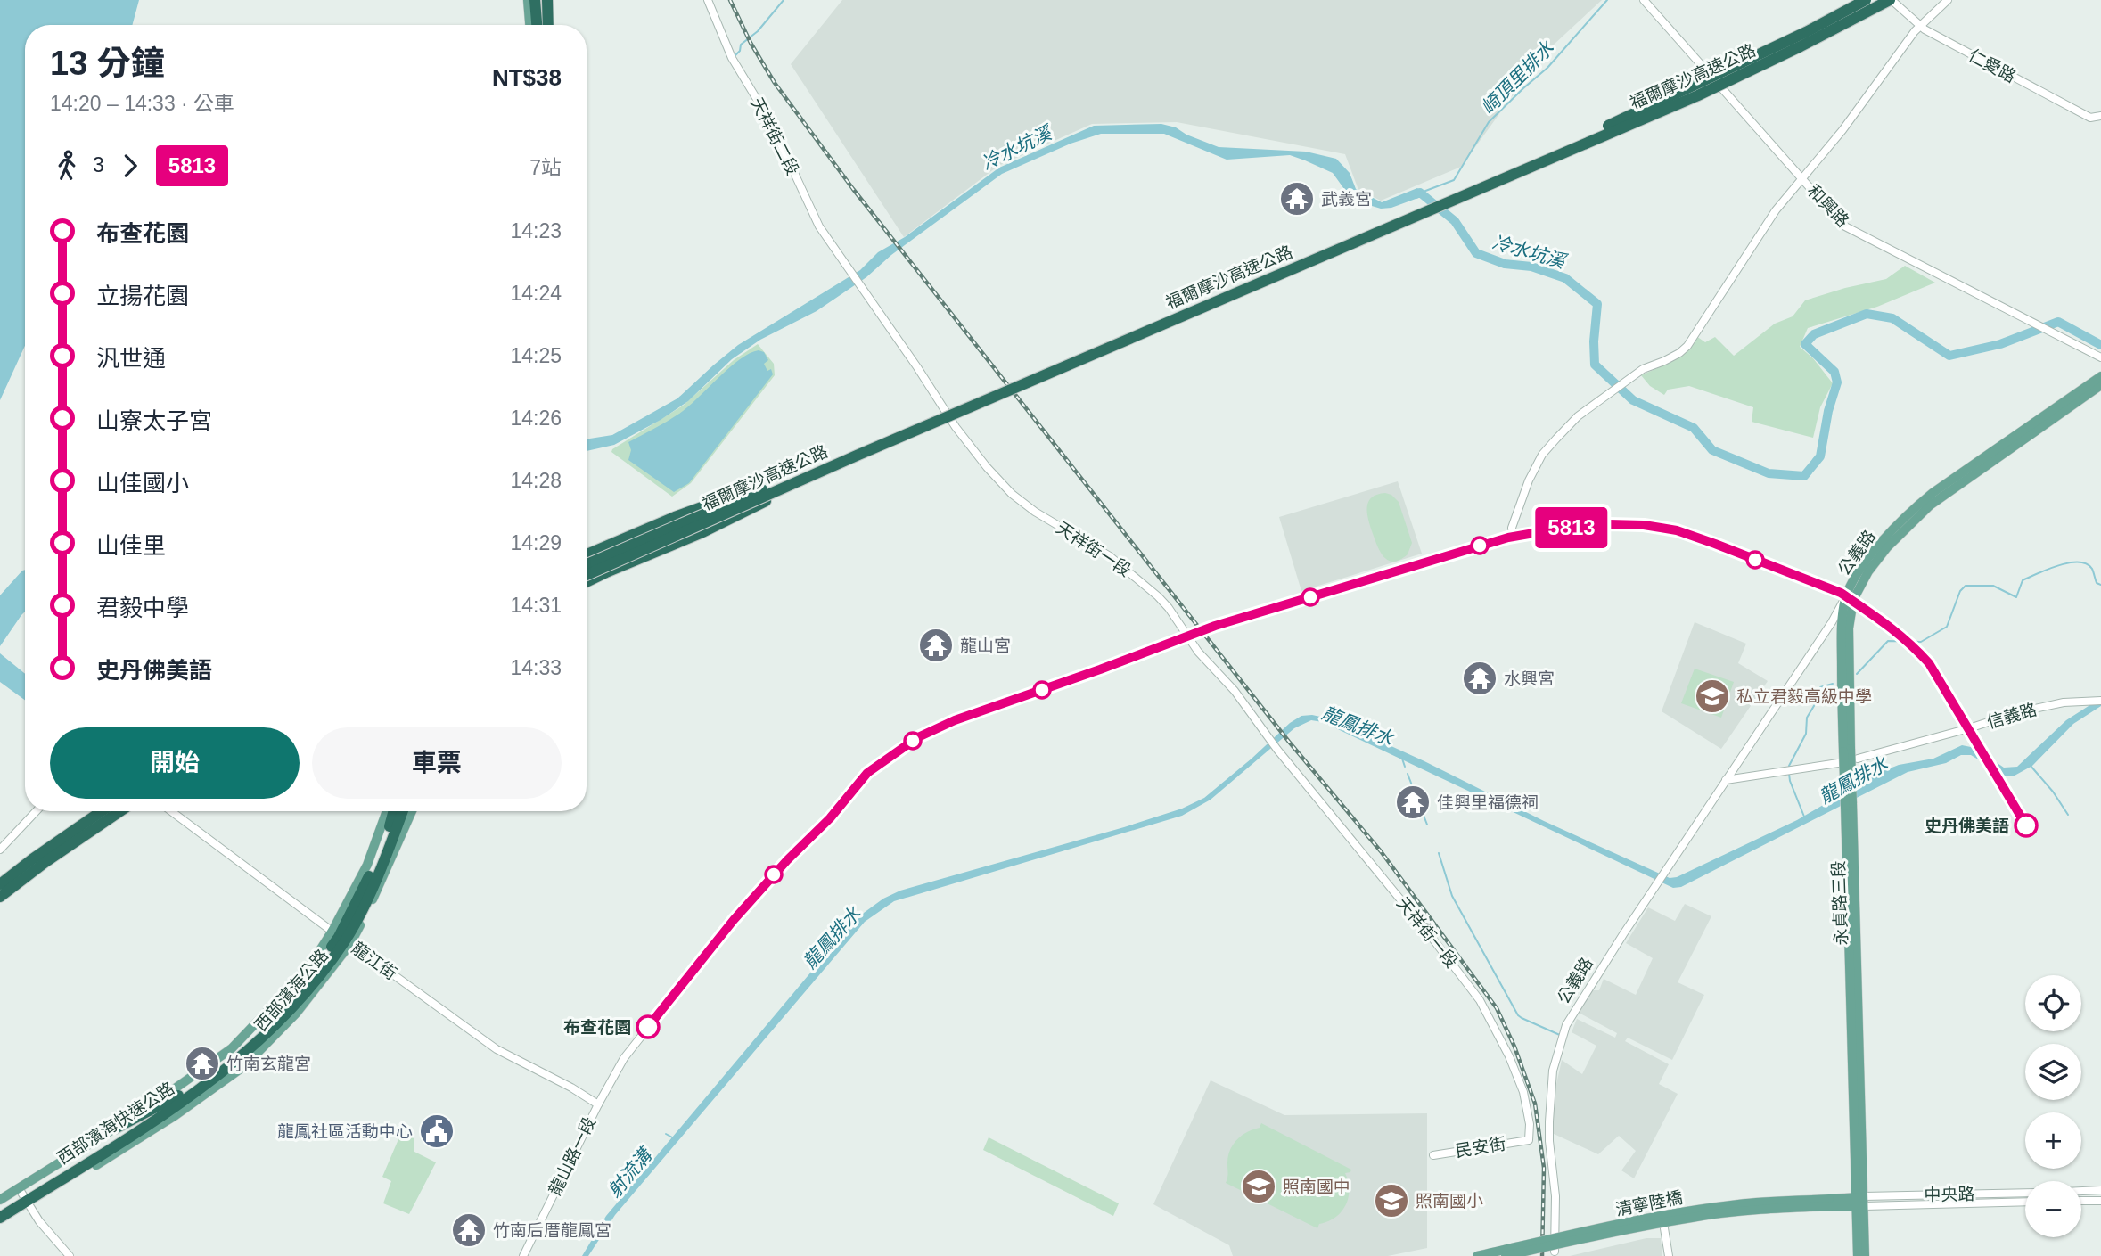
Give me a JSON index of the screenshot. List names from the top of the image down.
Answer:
{
  "streets": {
    "highway": ["福爾摩沙高速公路", "西部濱海快速公路"],
    "main road": [
      "公義路",
      "永貞路三段",
      "西部濱海公路",
      "清寧陸橋"
    ],
    "street": [
      "仁愛路",
      "天祥街二段",
      "和興路",
      "天祥街一段",
      "信義路",
      "龍江街",
      "民安街",
      "龍山路一段",
      "中央路"
    ]
  },
  "crossings": [
    ["仁愛路", "福爾摩沙高速公路"],
    ["天祥街二段", "天祥街一段"],
    ["和興路", "龍山路一段"],
    ["天祥街一段", "民安街"],
    ["公義路", "永貞路三段"],
    ["永貞路三段", "中央路"],
    ["龍江街", "西部濱海公路"],
    ["龍江街", "西部濱海快速公路"],
    ["龍江街", "龍山路一段"],
    ["西部濱海公路", "西部濱海快速公路"]
  ],
  "water": [
    "崎頂里排水",
    "冷水坑溪",
    "龍鳳排水",
    "射流溝"
  ],
  "places": {
    "temple": [
      "武義宮",
      "龍山宮",
      "水興宮",
      "佳興里福德祠",
      "竹南玄龍宮",
      "竹南后厝龍鳳宮"
    ],
    "school or university": ["私立君毅高級中學", "照南國中", "照南國小"],
    "other": ["史丹佛美語", "布查花園"],
    "public building": ["龍鳳社區活動中心"]
  },
  "lines": ["bus line 5813"],
  "page": {
    "on_map": "5813",
    "heading": ["13 分鐘", "14:20 – 14:33 · 公車", "NT$38"],
    "legs": ["3", "5813", "7站"],
    "list": [
      {
        "name": "布查花園",
        "value": "14:23"
      },
      {
        "name": "立揚花園",
        "value": "14:24"
      },
      {
        "name": "汎世通",
        "value": "14:25"
      },
      {
        "name": "山寮太子宮",
        "value": "14:26"
      },
      {
        "name": "山佳國小",
        "value": "14:28"
      },
      {
        "name": "山佳里",
        "value": "14:29"
      },
      {
        "name": "君毅中學",
        "value": "14:31"
      },
      {
        "name": "史丹佛美語",
        "value": "14:33"
      }
    ],
    "buttons": ["開始", "車票"],
    "map_buttons": ["+", "−"]
  }
}
